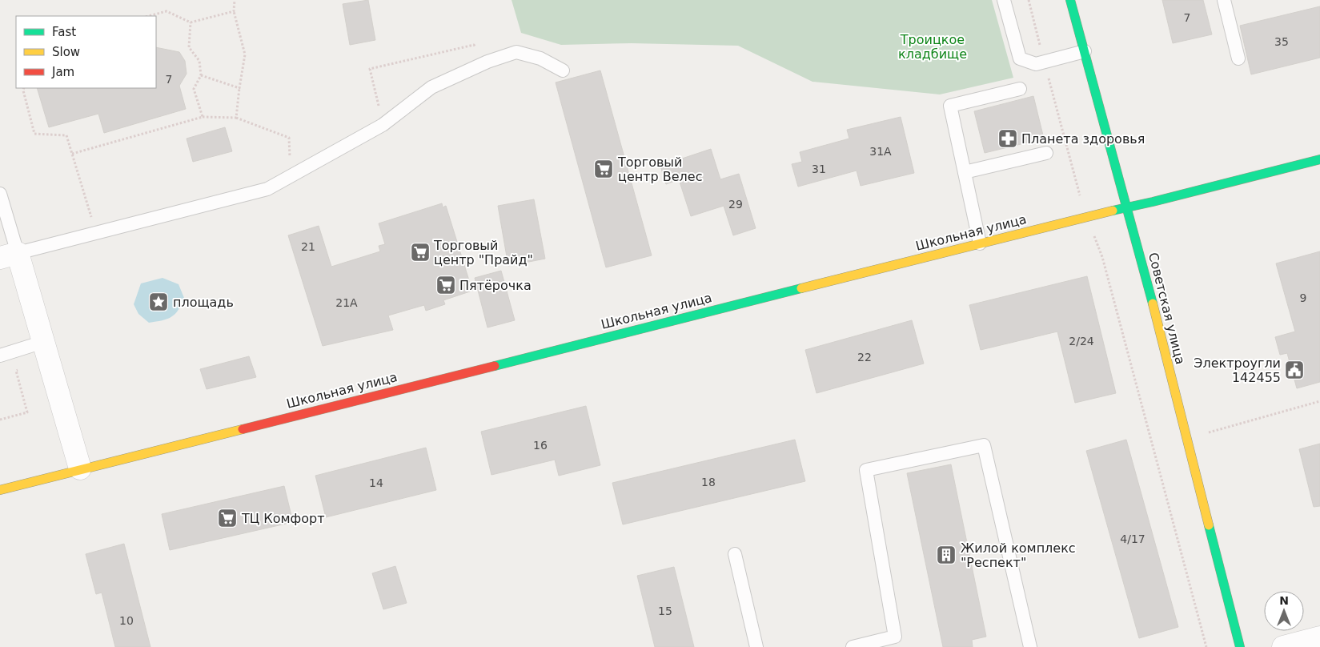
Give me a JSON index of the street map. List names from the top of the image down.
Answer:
{
  "streets": {
    "main road": ["Школьная улица", "Советская улица"]
  },
  "crossings": [
    ["Школьная улица", "Советская улица"]
  ],
  "parks": ["Троицкое кладбище"],
  "places": {
    "pharmacy": ["Планета здоровья"],
    "supermarket": [
      "Торговый центр Велес",
      "Торговый центр \"Прайд\"",
      "Пятёрочка",
      "ТЦ Комфорт"
    ],
    "place": ["площадь"],
    "public building": ["Электроугли 142455"],
    "building": ["Жилой комплекс \"Респект\""]
  },
  "house_numbers": [
    "7",
    "35",
    "7",
    "31А",
    "31",
    "29",
    "21",
    "9",
    "21А",
    "2/24",
    "22",
    "16",
    "18",
    "14",
    "4/17",
    "15",
    "10"
  ],
  "legend": ["Fast", "Slow", "Jam"],
  "north": "top"
}
